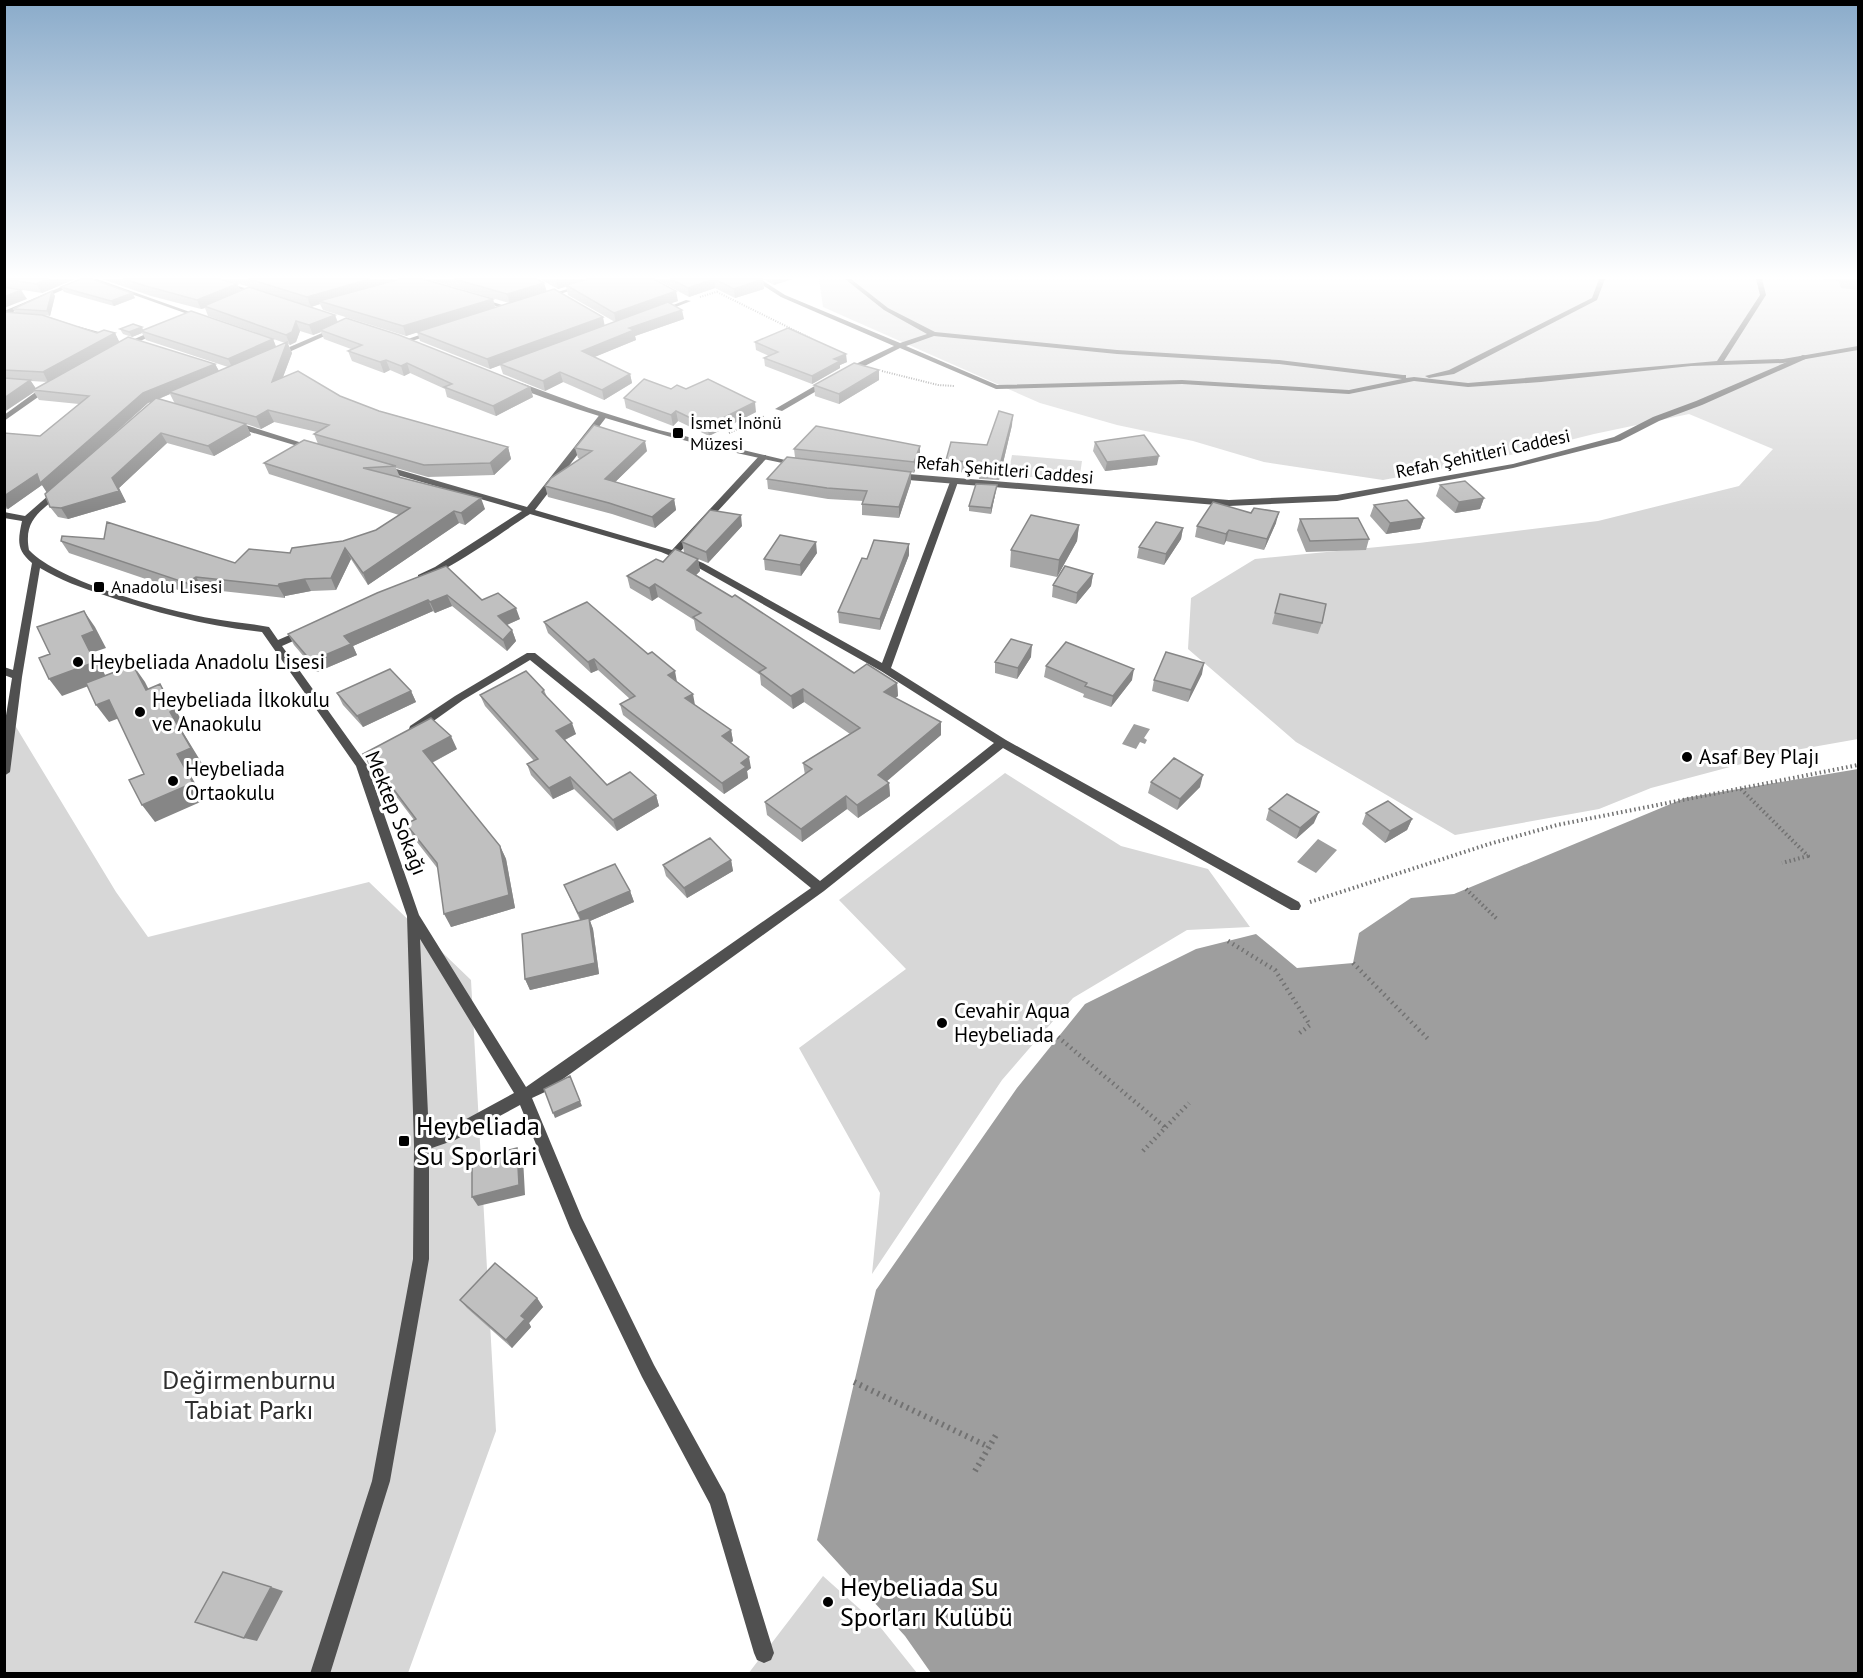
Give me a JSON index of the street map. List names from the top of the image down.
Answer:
{
  "streets": {
    "street": ["Refah Şehitleri Caddesi", "Mektep Sokağı"]
  },
  "parks": ["Değirmenburnu Tabiat Parkı"],
  "places": {
    "transit": ["İsmet İnönü Müzesi", "Anadolu Lisesi", "Heybeliada Su Sporlari"],
    "other": [
      "Heybeliada Anadolu Lisesi",
      "Heybeliada İlkokulu ve Anaokulu",
      "Asaf Bey Plajı",
      "Heybeliada Ortaokulu",
      "Cevahir Aqua Heybeliada",
      "Heybeliada Su Sporları Kulübü"
    ]
  }
}
